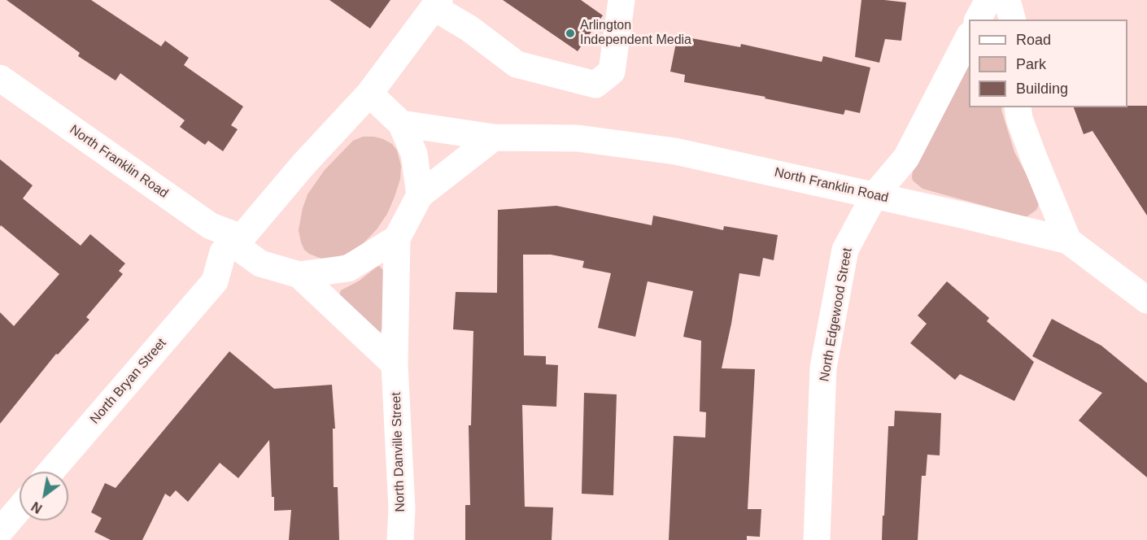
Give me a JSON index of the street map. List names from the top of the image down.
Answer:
{
  "streets": {
    "street": [
      "North Franklin Road",
      "North Edgewood Street",
      "North Bryan Street",
      "North Danville Street"
    ]
  },
  "crossings": [
    ["North Franklin Road", "North Edgewood Street"],
    ["North Franklin Road", "North Bryan Street"]
  ],
  "places": ["Arlington Independent Media"],
  "legend": ["Road", "Park", "Building"],
  "north": "bottom left"
}
